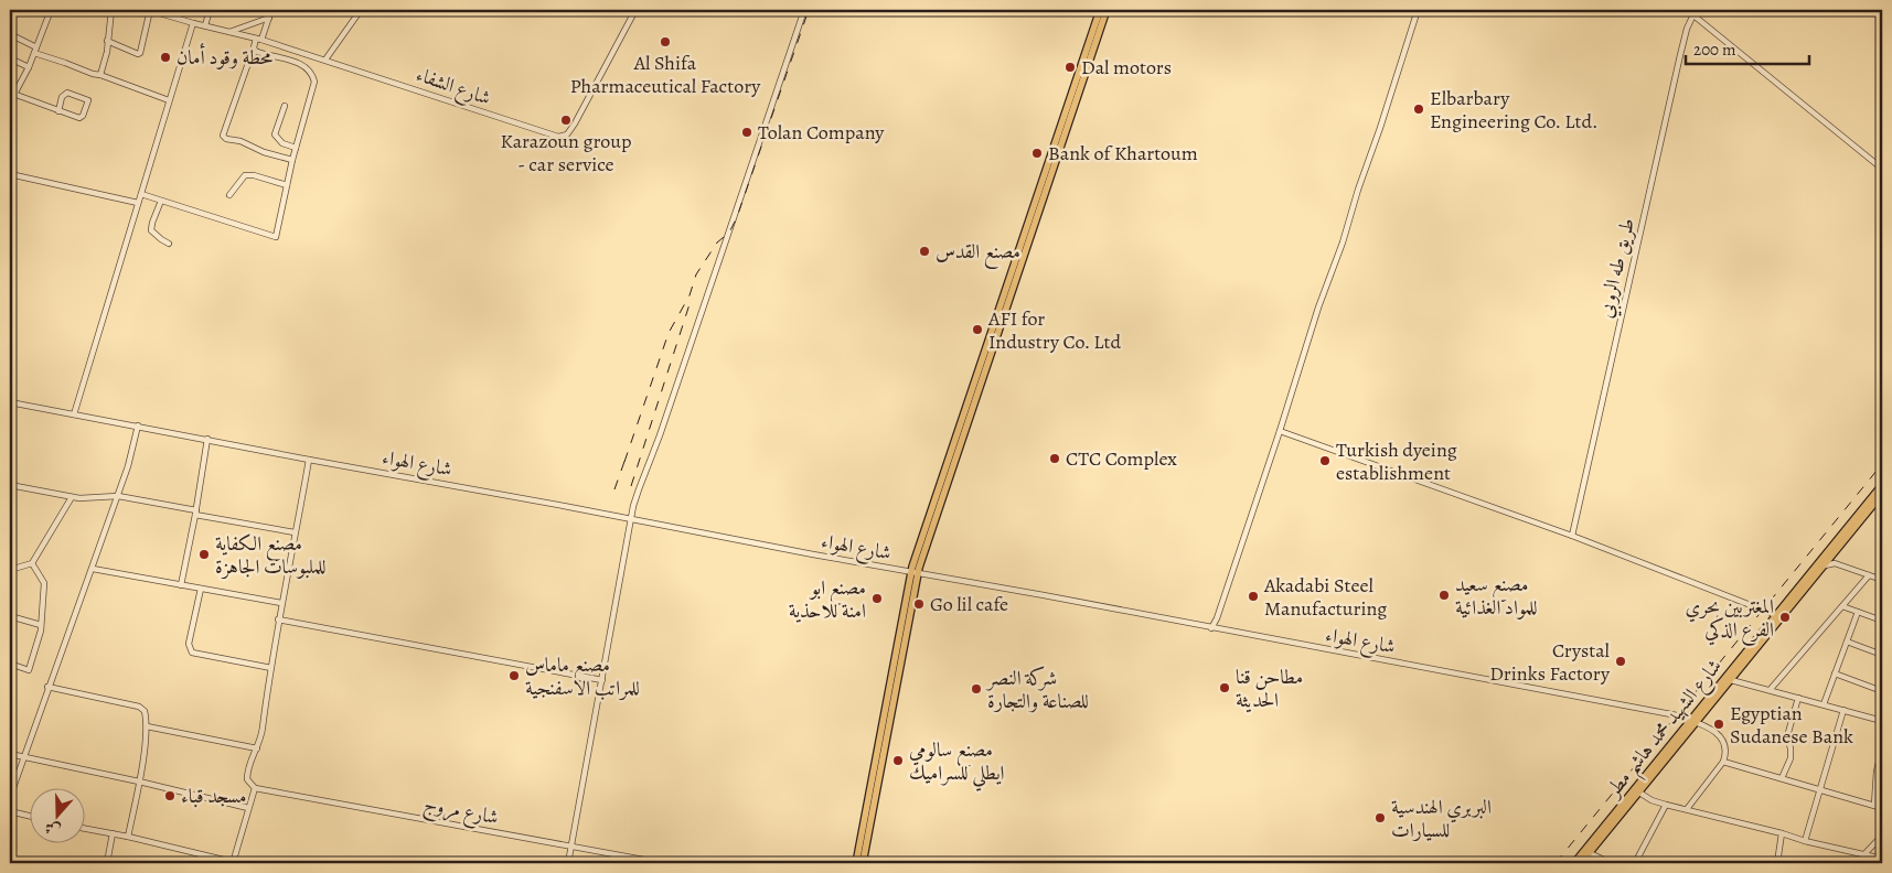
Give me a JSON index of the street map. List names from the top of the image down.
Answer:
{
  "streets": {
    "main road": ["شارع الشهيد محمد هاشم مطر"],
    "street": [
      "شارع الشفاء",
      "طريق طه الروبي",
      "شارع الهواء",
      "شارع مروج"
    ]
  },
  "crossings": [
    ["شارع الهواء", "شارع الشهيد محمد هاشم مطر"]
  ],
  "places": [
    "Al Shifa Pharmaceutical Factory",
    "محطة وقود أمان",
    "Dal motors",
    "Elbarbary Engineering Co. Ltd.",
    "Karazoun group - car service",
    "Tolan Company",
    "Bank of Khartoum",
    "مصنع القدس",
    "AFI for Industry Co. Ltd",
    "CTC Complex",
    "Turkish dyeing establishment",
    "مصنع الكفاية للملبوسات الجاهزة",
    "مصنع سعيد للمواد الغذائية",
    "Akadabi Steel Manufacturing",
    "مصنع ابو امنة للاحذية",
    "Go lil cafe",
    "المغتربين بحري الفرع الذكي",
    "Crystal Drinks Factory",
    "مصنع ماماس للمراتب الاسفنجية",
    "مطاحن قنا الحديثة",
    "شركة النصر للصناعة والتجارة",
    "Egyptian Sudanese Bank",
    "مصنع سالومي ايطلي للسراميك",
    "مسجد قباء",
    "البربري الهندسية للسيارات"
  ],
  "scale_bar": "200 m",
  "north": "bottom"
}
